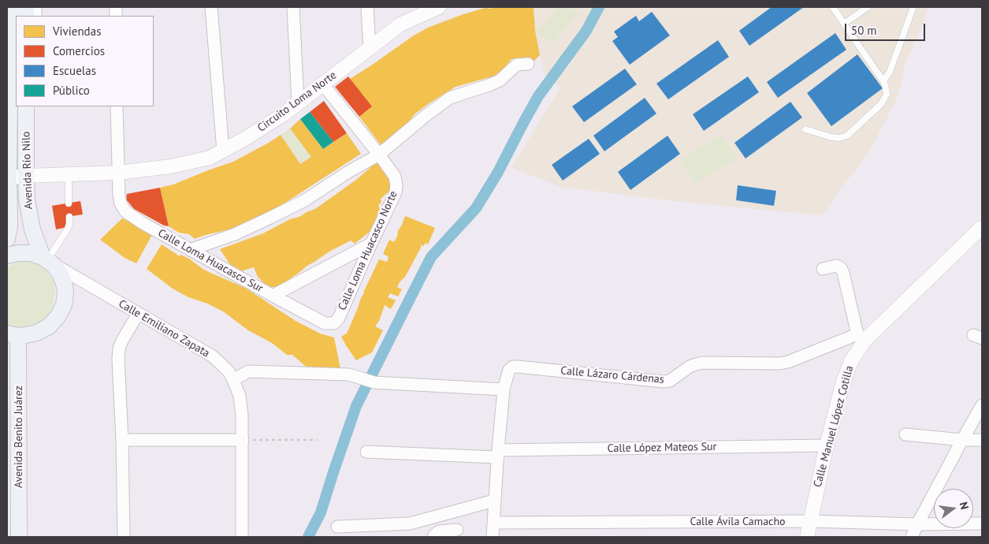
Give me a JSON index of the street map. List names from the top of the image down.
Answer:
{
  "streets": {
    "main road": ["Avenida Río Nilo", "Avenida Benito Juárez"],
    "street": [
      "Circuito Loma Norte",
      "Calle Loma Huacasco Norte",
      "Calle Loma Huacasco Sur",
      "Calle Emiliano Zapata",
      "Calle Lázaro Cárdenas",
      "Calle Manuel López Cotilla",
      "Calle López Mateos Sur",
      "Calle Ávila Camacho"
    ]
  },
  "crossings": [
    ["Circuito Loma Norte", "Avenida Río Nilo"],
    ["Circuito Loma Norte", "Calle Loma Huacasco Norte"],
    ["Circuito Loma Norte", "Calle Loma Huacasco Sur"],
    ["Avenida Río Nilo", "Calle Emiliano Zapata"],
    ["Avenida Río Nilo", "Avenida Benito Juárez"],
    ["Calle Loma Huacasco Norte", "Calle Loma Huacasco Sur"],
    ["Calle Lázaro Cárdenas", "Calle Manuel López Cotilla"],
    ["Calle Manuel López Cotilla", "Calle López Mateos Sur"],
    ["Calle Manuel López Cotilla", "Calle Ávila Camacho"]
  ],
  "legend": [
    "Viviendas",
    "Comercios",
    "Escuelas",
    "Público"
  ],
  "scale_bar": "50 m",
  "north": "right"
}
